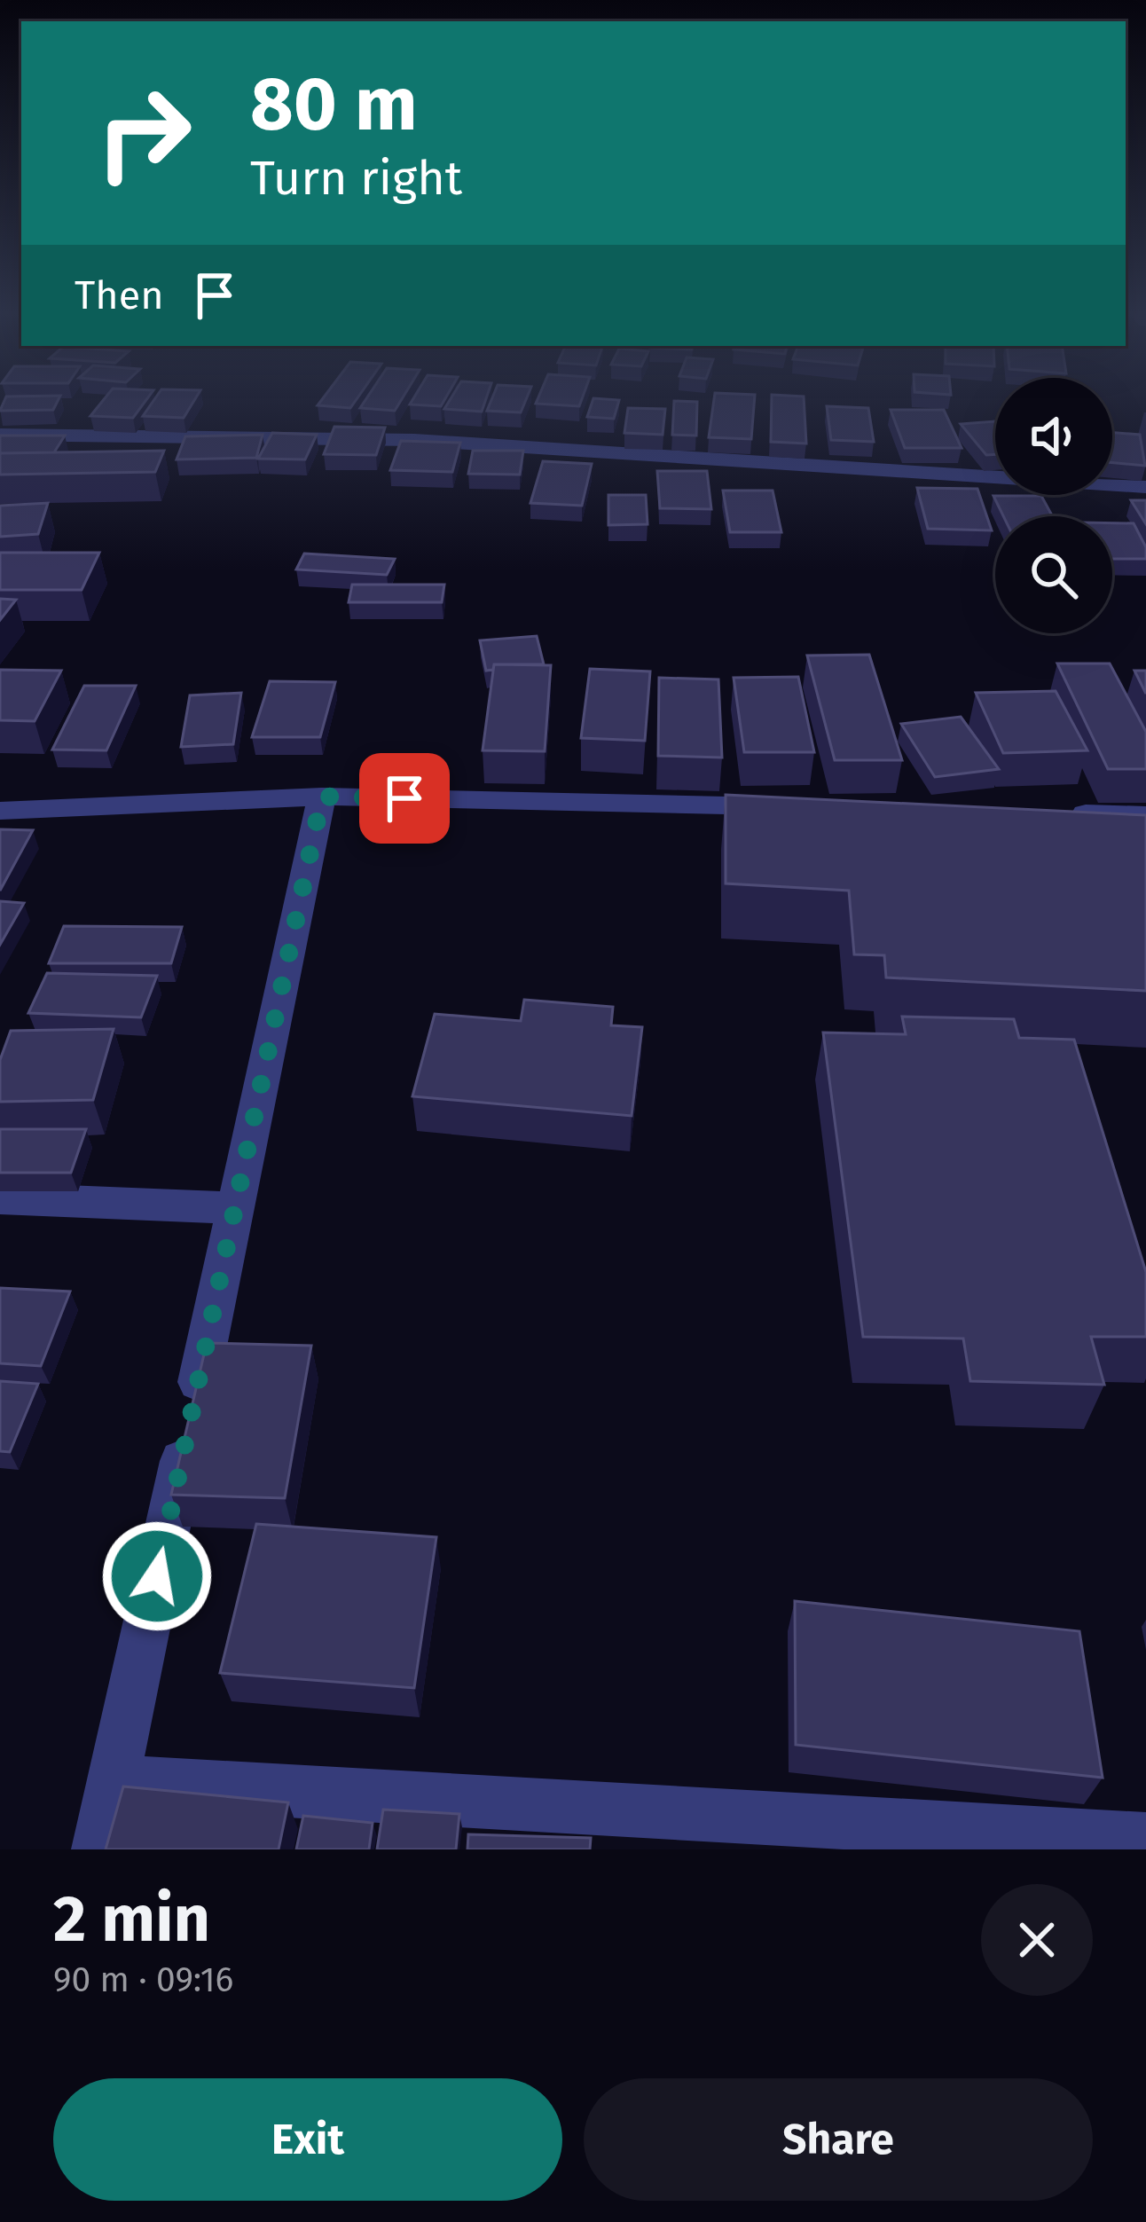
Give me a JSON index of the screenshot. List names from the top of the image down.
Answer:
{
  "page": {
    "turn": ["80 m", "Turn right"],
    "then": "Then",
    "heading": ["2 min", "90 m · 09:16"],
    "buttons": ["Exit", "Share"]
  }
}
